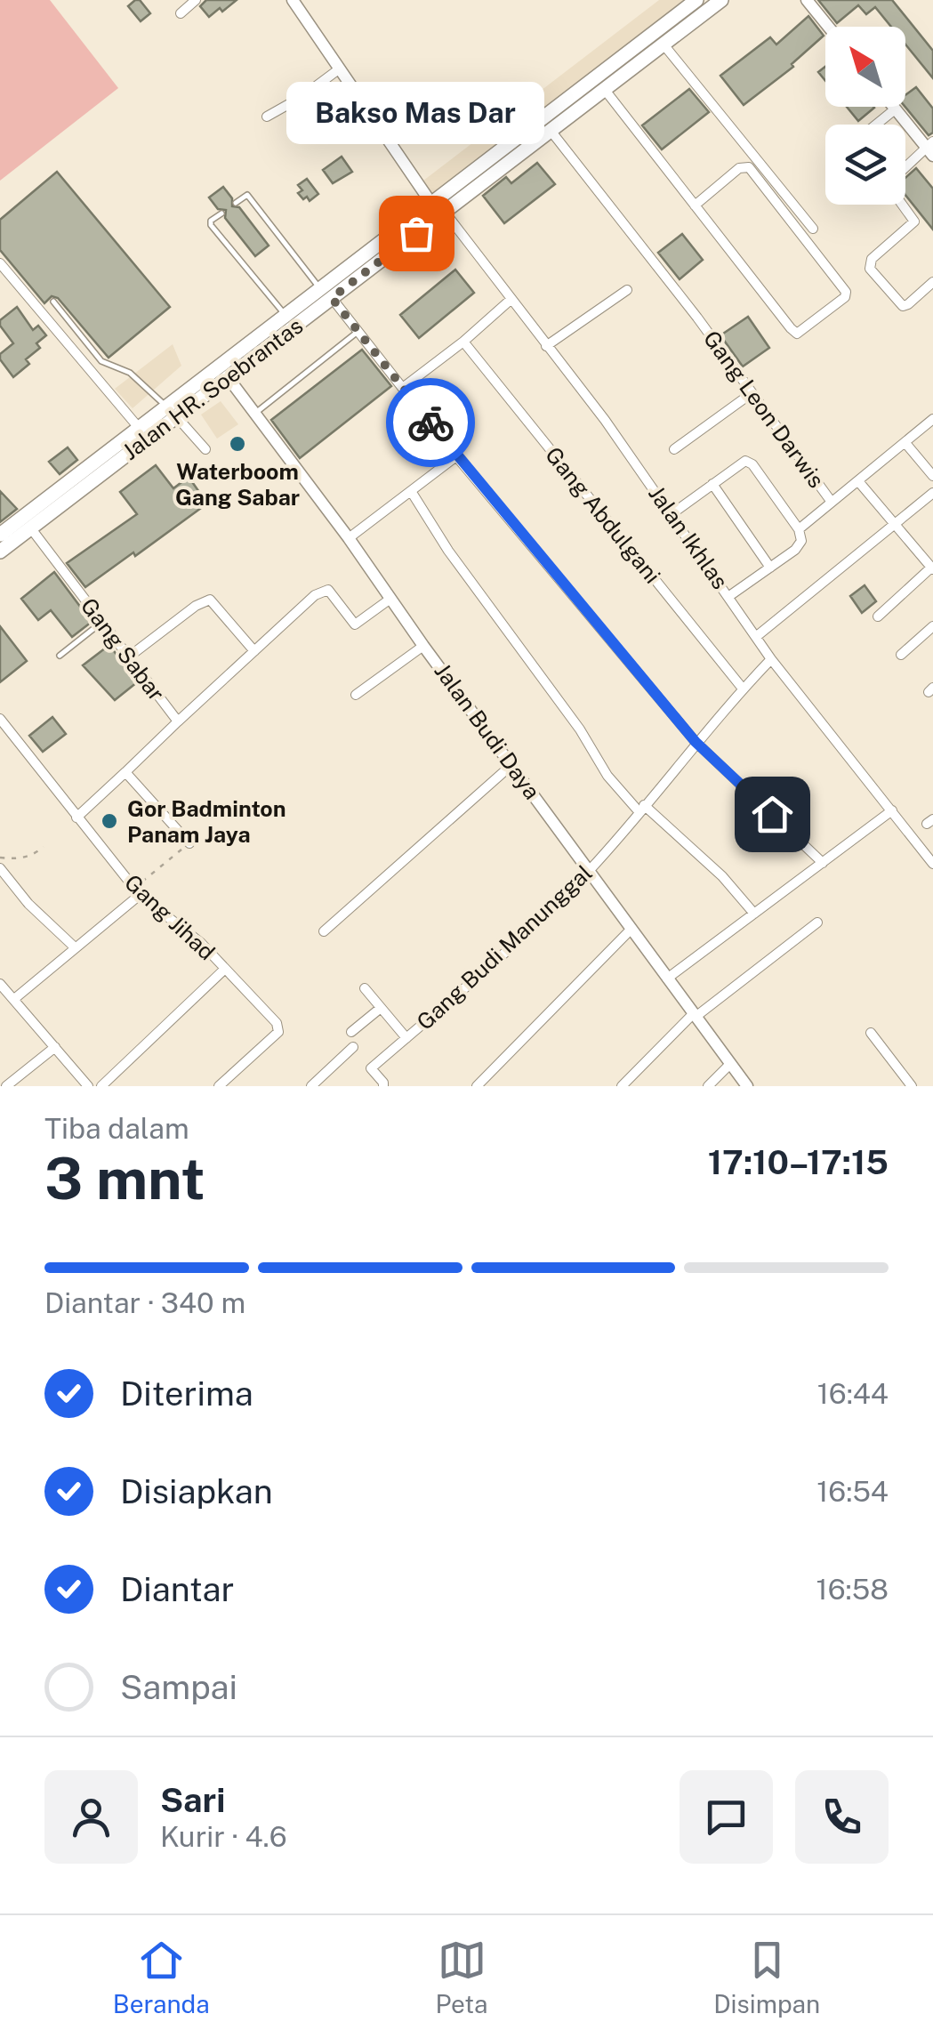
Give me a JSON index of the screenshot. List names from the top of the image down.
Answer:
{
  "streets": {
    "main road": ["Jalan HR. Soebrantas"],
    "street": [
      "Gang Leon Darwis",
      "Gang Abdulgani",
      "Jalan Ikhlas",
      "Gang Sabar",
      "Jalan Budi Daya",
      "Gang Jihad",
      "Gang Budi Manunggal"
    ]
  },
  "crossings": [
    ["Jalan HR. Soebrantas", "Gang Leon Darwis"],
    ["Jalan HR. Soebrantas", "Jalan Ikhlas"],
    ["Jalan HR. Soebrantas", "Gang Sabar"],
    ["Jalan HR. Soebrantas", "Jalan Budi Daya"],
    ["Gang Abdulgani", "Gang Budi Manunggal"],
    ["Jalan Ikhlas", "Gang Budi Manunggal"],
    ["Gang Sabar", "Gang Jihad"],
    ["Jalan Budi Daya", "Gang Budi Manunggal"]
  ],
  "places": ["Bakso Mas Dar", "Waterboom Gang Sabar", "Gor Badminton Panam Jaya"],
  "north": "top left",
  "page": {
    "bubble": "Bakso Mas Dar",
    "heading": ["3 mnt", "Tiba dalam", "17:10–17:15"],
    "panel": ["Sari", "Kurir · 4.6"],
    "bar": "Diantar · 340 m",
    "list": [
      ["Diterima", "16:44"],
      ["Disiapkan", "16:54"],
      ["Diantar", "16:58"],
      "Sampai"
    ],
    "tabs": ["Beranda", "Peta", "Disimpan"]
  }
}
